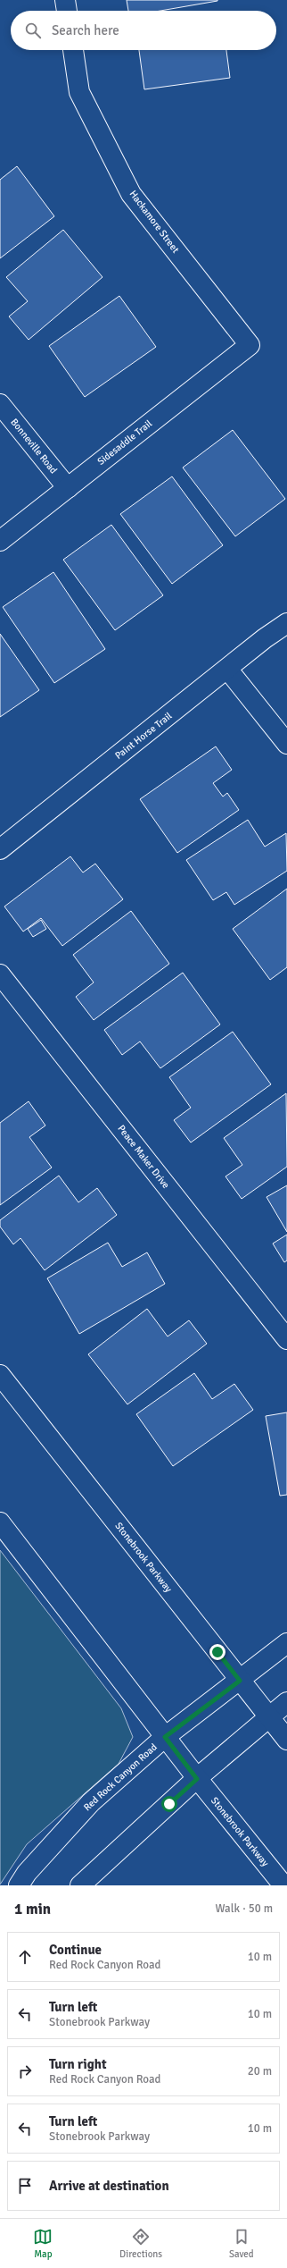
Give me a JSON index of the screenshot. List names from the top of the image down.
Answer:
{
  "streets": {
    "street": [
      "Hackamore Street",
      "Sidesaddle Trail",
      "Bonneville Road",
      "Paint Horse Trail",
      "Peace Maker Drive",
      "Stonebrook Parkway",
      "Red Rock Canyon Road"
    ]
  },
  "crossings": [
    ["Hackamore Street", "Sidesaddle Trail"],
    ["Sidesaddle Trail", "Bonneville Road"],
    ["Stonebrook Parkway", "Red Rock Canyon Road"]
  ],
  "page": {
    "search": "Search here",
    "heading": ["1 min", "Walk · 50 m"],
    "list": [
      ["Continue", "Red Rock Canyon Road", "10 m"],
      ["Turn left", "Stonebrook Parkway", "10 m"],
      ["Turn right", "Red Rock Canyon Road", "20 m"],
      ["Turn left", "Stonebrook Parkway", "10 m"],
      "Arrive at destination"
    ],
    "nav": ["Map", "Directions", "Saved"]
  }
}
